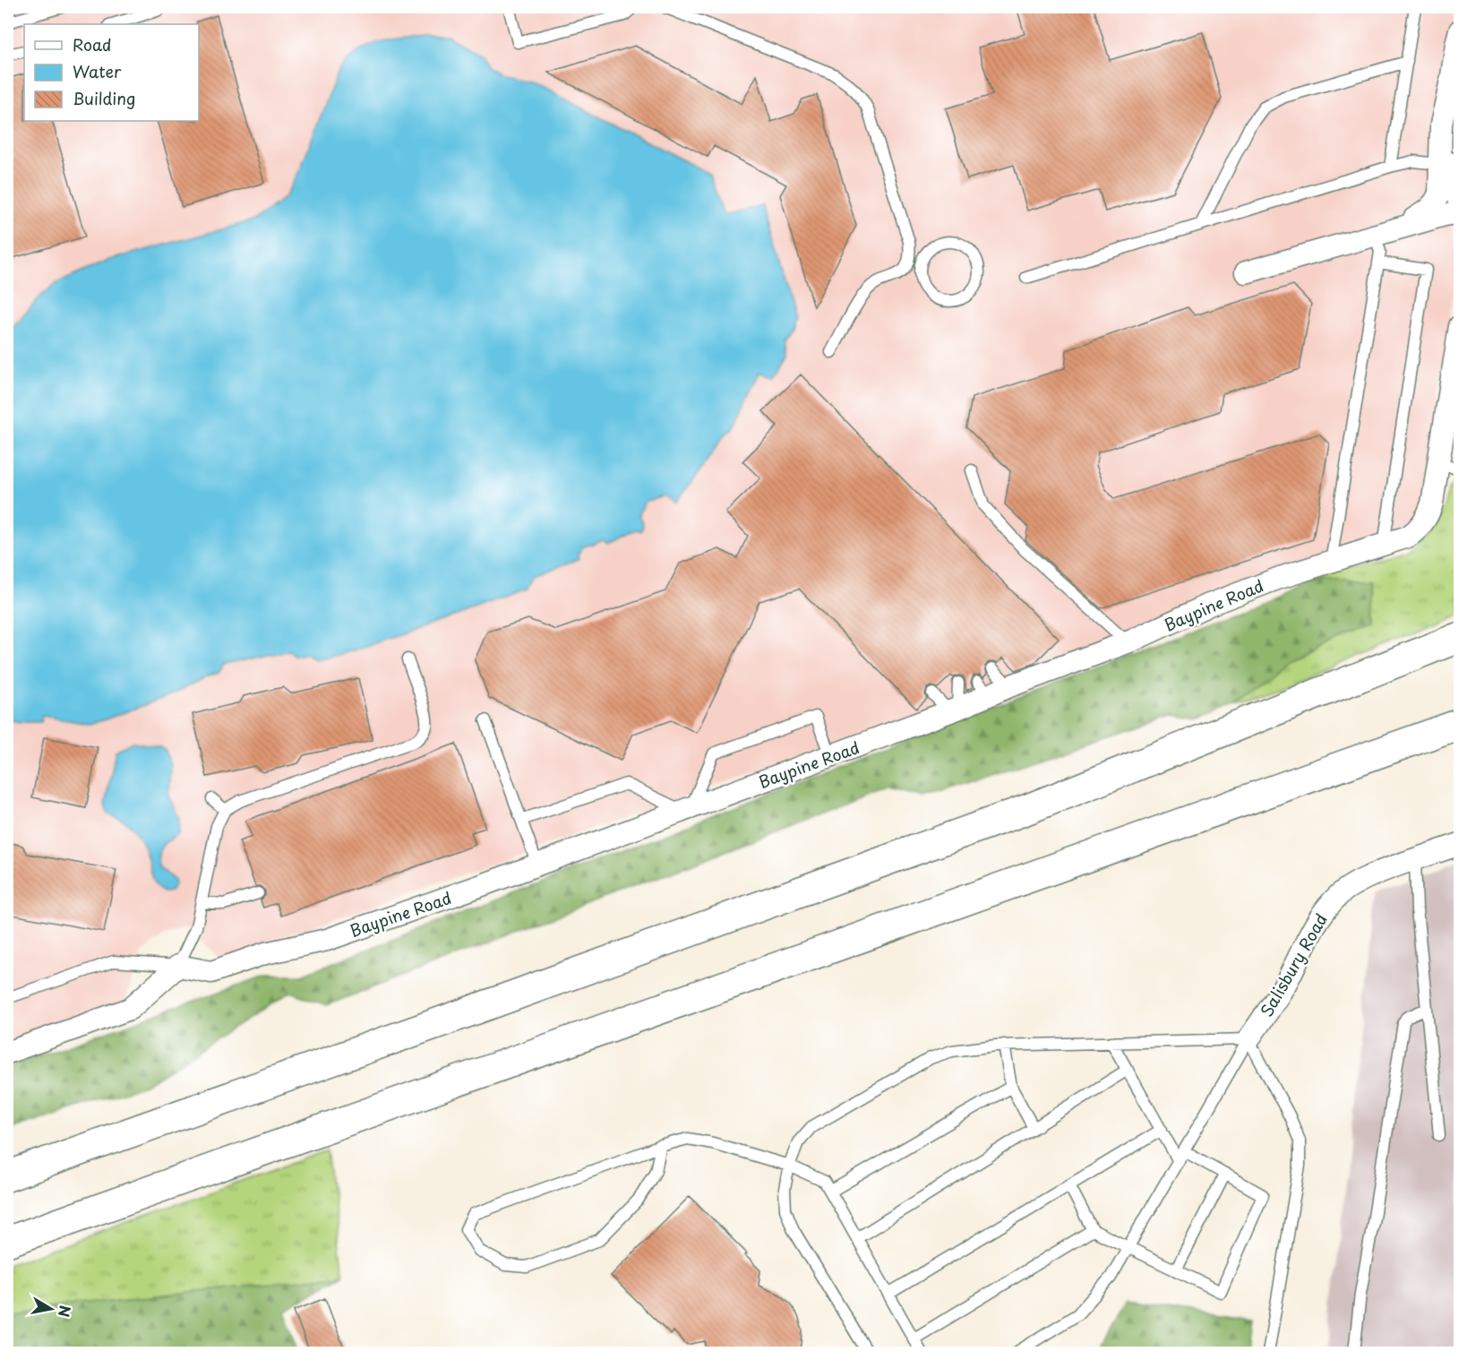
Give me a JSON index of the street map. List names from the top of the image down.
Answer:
{
  "streets": {
    "street": ["Baypine Road", "Salisbury Road"]
  },
  "legend": ["Road", "Water", "Building"],
  "north": "right"
}
